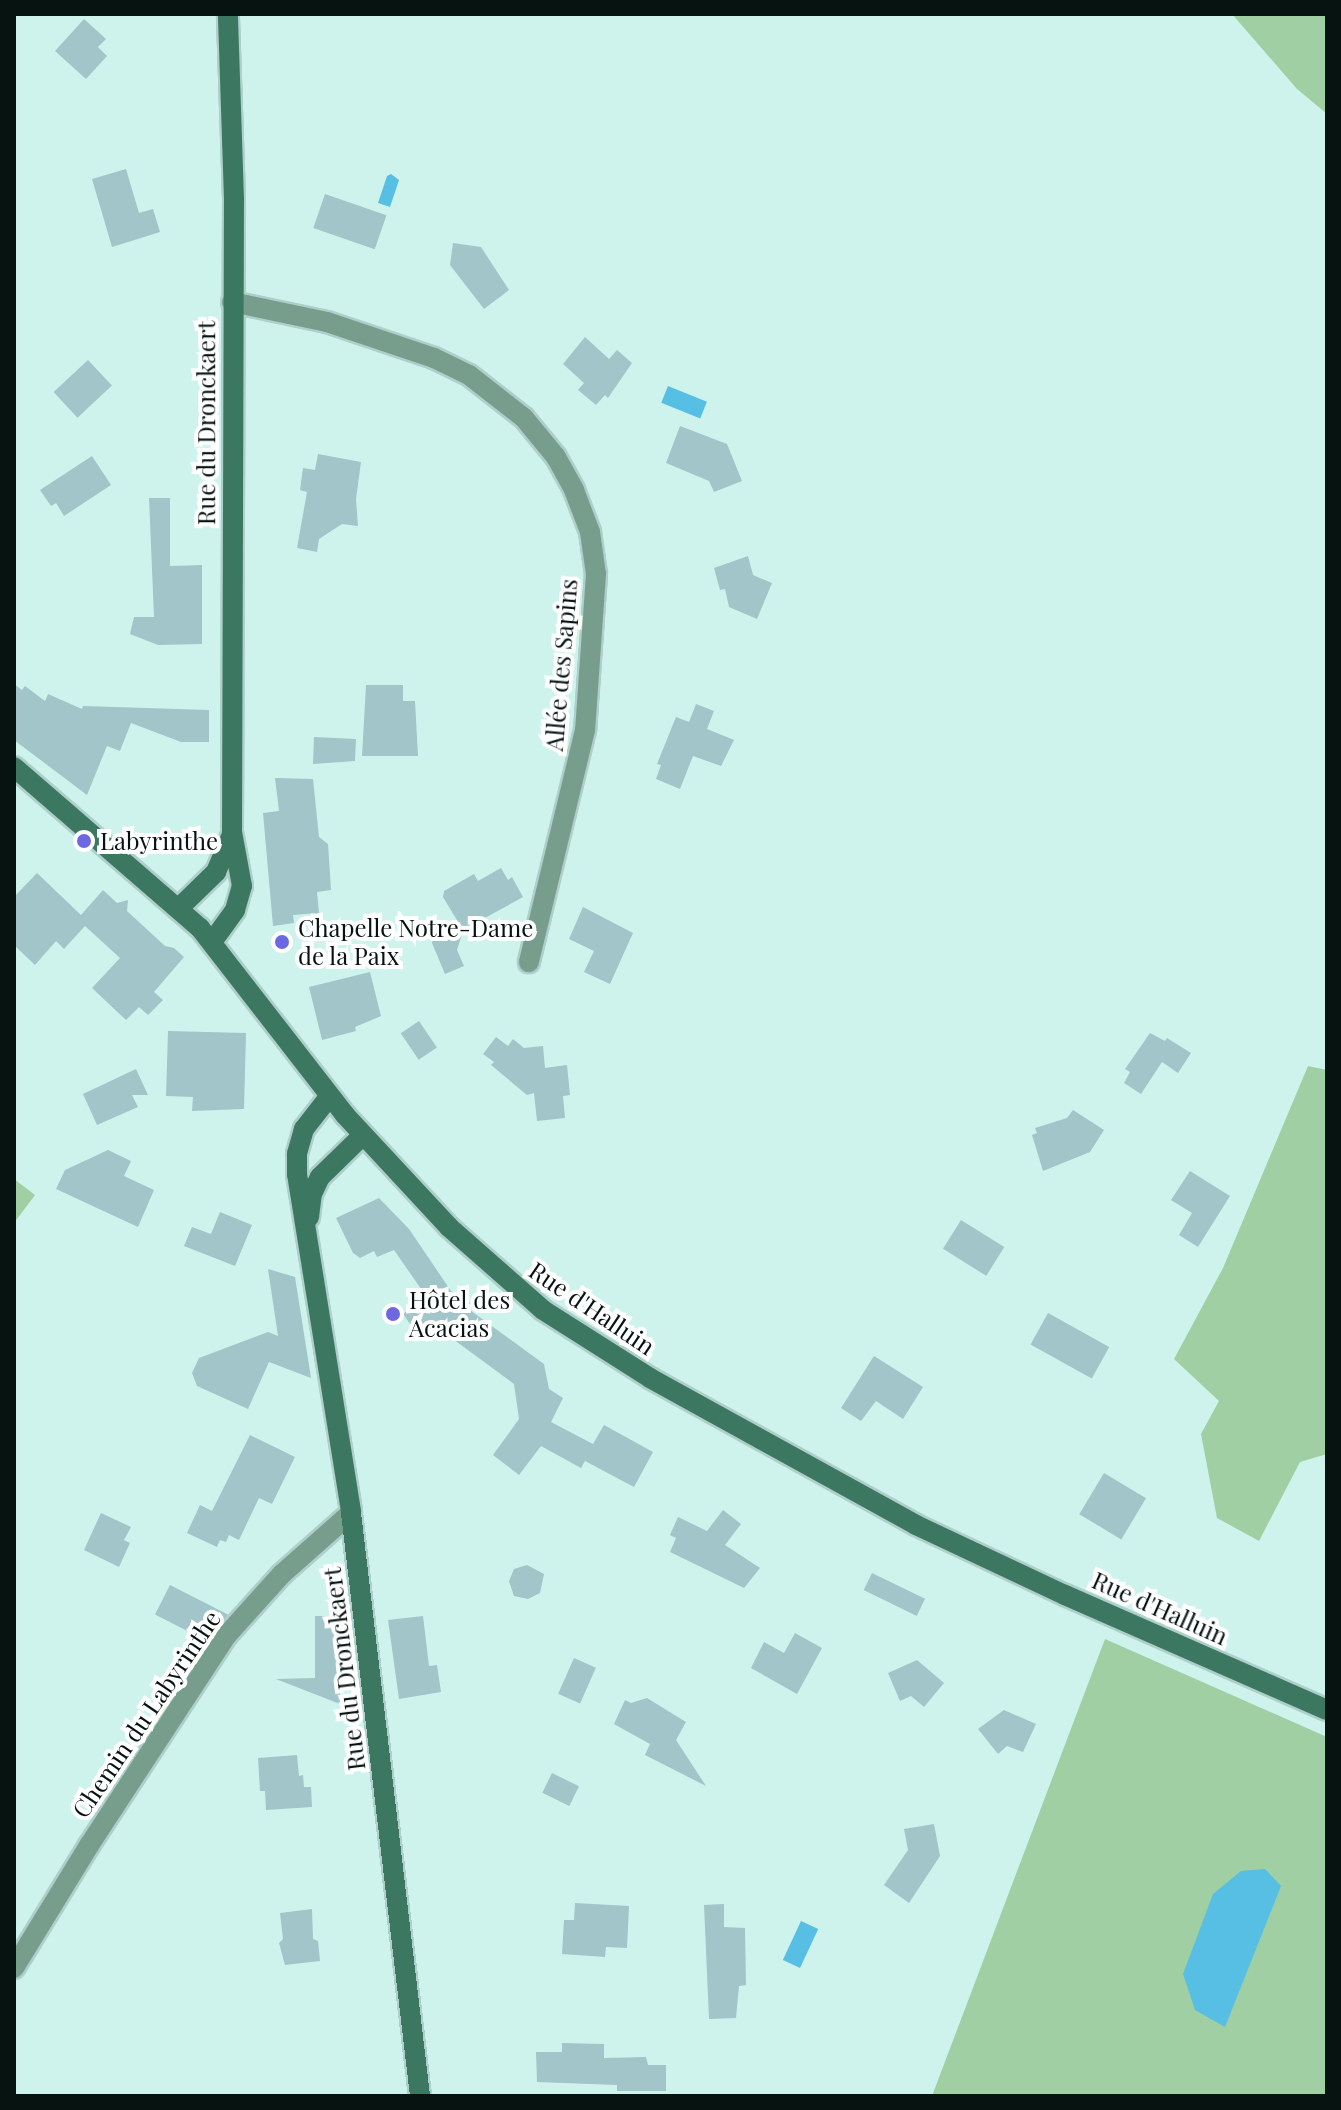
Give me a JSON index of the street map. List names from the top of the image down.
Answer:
{
  "streets": {
    "main road": ["Rue du Dronckaert", "Rue d'Halluin"],
    "street": ["Allée des Sapins", "Chemin du Labyrinthe"]
  },
  "crossings": [
    ["Rue du Dronckaert", "Allée des Sapins"],
    ["Rue du Dronckaert", "Rue d'Halluin"],
    ["Rue du Dronckaert", "Chemin du Labyrinthe"]
  ],
  "places": ["Labyrinthe", "Chapelle Notre-Dame de la Paix", "Hôtel des Acacias"]
}
